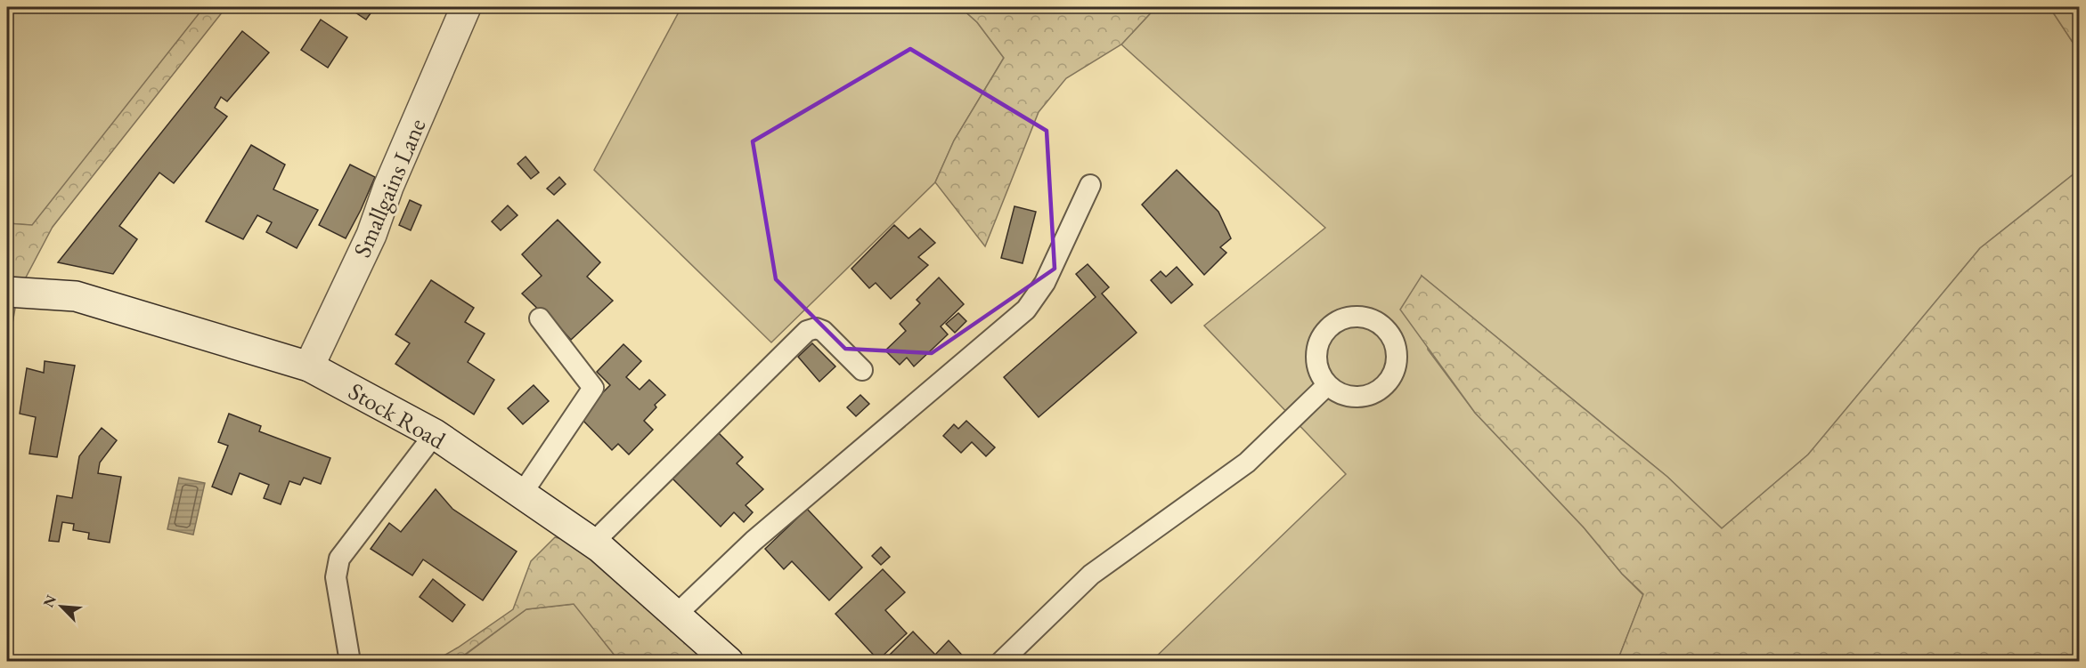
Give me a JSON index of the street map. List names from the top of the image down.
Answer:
{
  "streets": {
    "main road": ["Smallgains Lane", "Stock Road"]
  },
  "crossings": [
    ["Smallgains Lane", "Stock Road"]
  ],
  "north": "top left"
}
